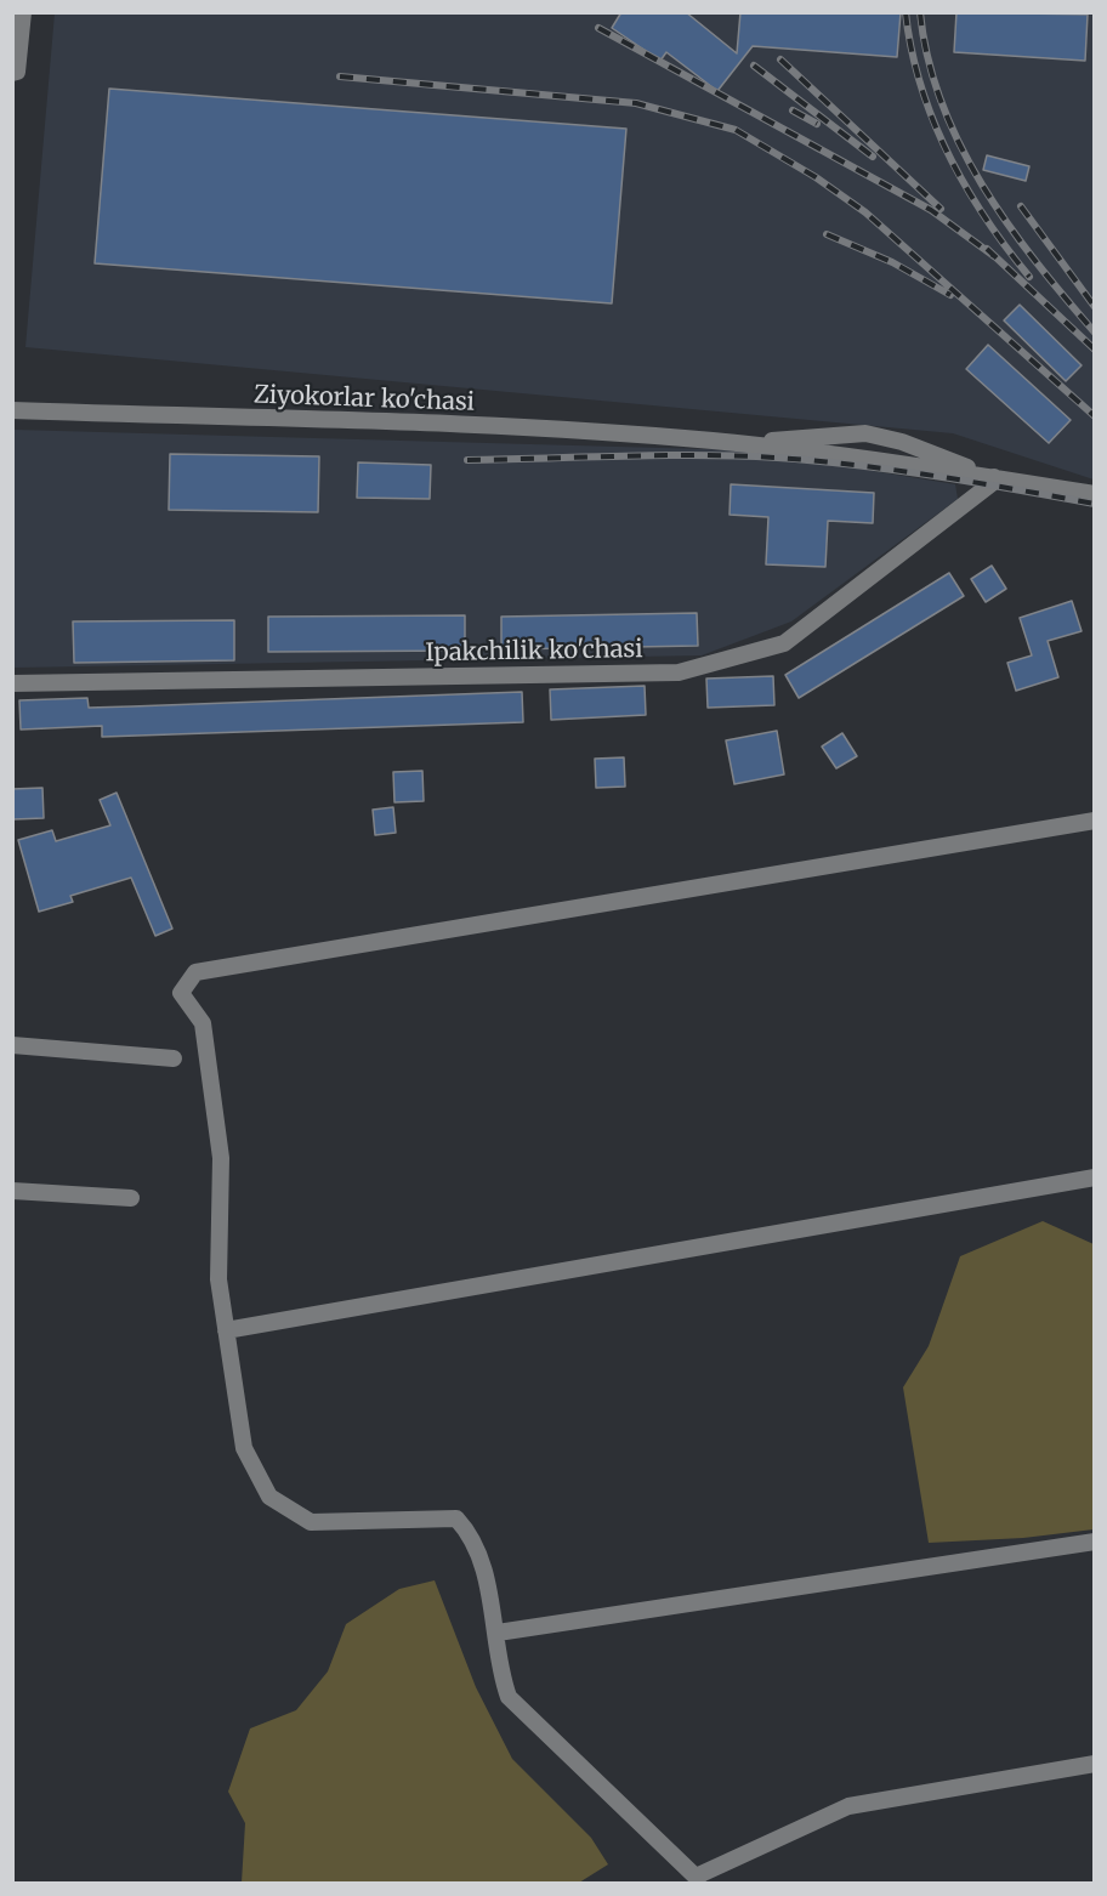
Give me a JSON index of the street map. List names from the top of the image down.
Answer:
{
  "streets": {
    "street": ["Ziyokorlar ko'chasi", "Ipakchilik ko'chasi"]
  },
  "crossings": [
    ["Ziyokorlar ko'chasi", "Ipakchilik ko'chasi"]
  ]
}
